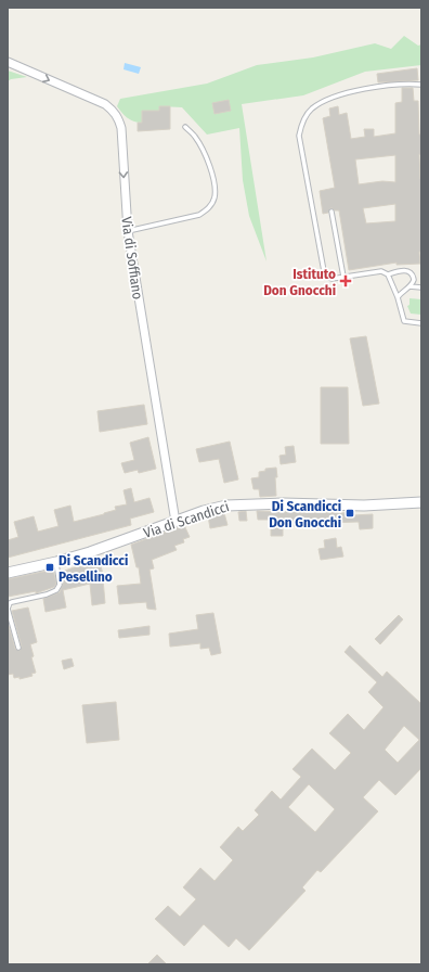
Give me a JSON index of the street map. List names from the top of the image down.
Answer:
{
  "streets": {
    "street": ["Via di Soffiano", "Via di Scandicci"]
  },
  "crossings": [
    ["Via di Soffiano", "Via di Scandicci"]
  ],
  "one_way": ["Via di Soffiano"],
  "places": {
    "health": ["Istituto Don Gnocchi"],
    "transit": ["Di Scandicci Don Gnocchi", "Di Scandicci Pesellino"]
  }
}
